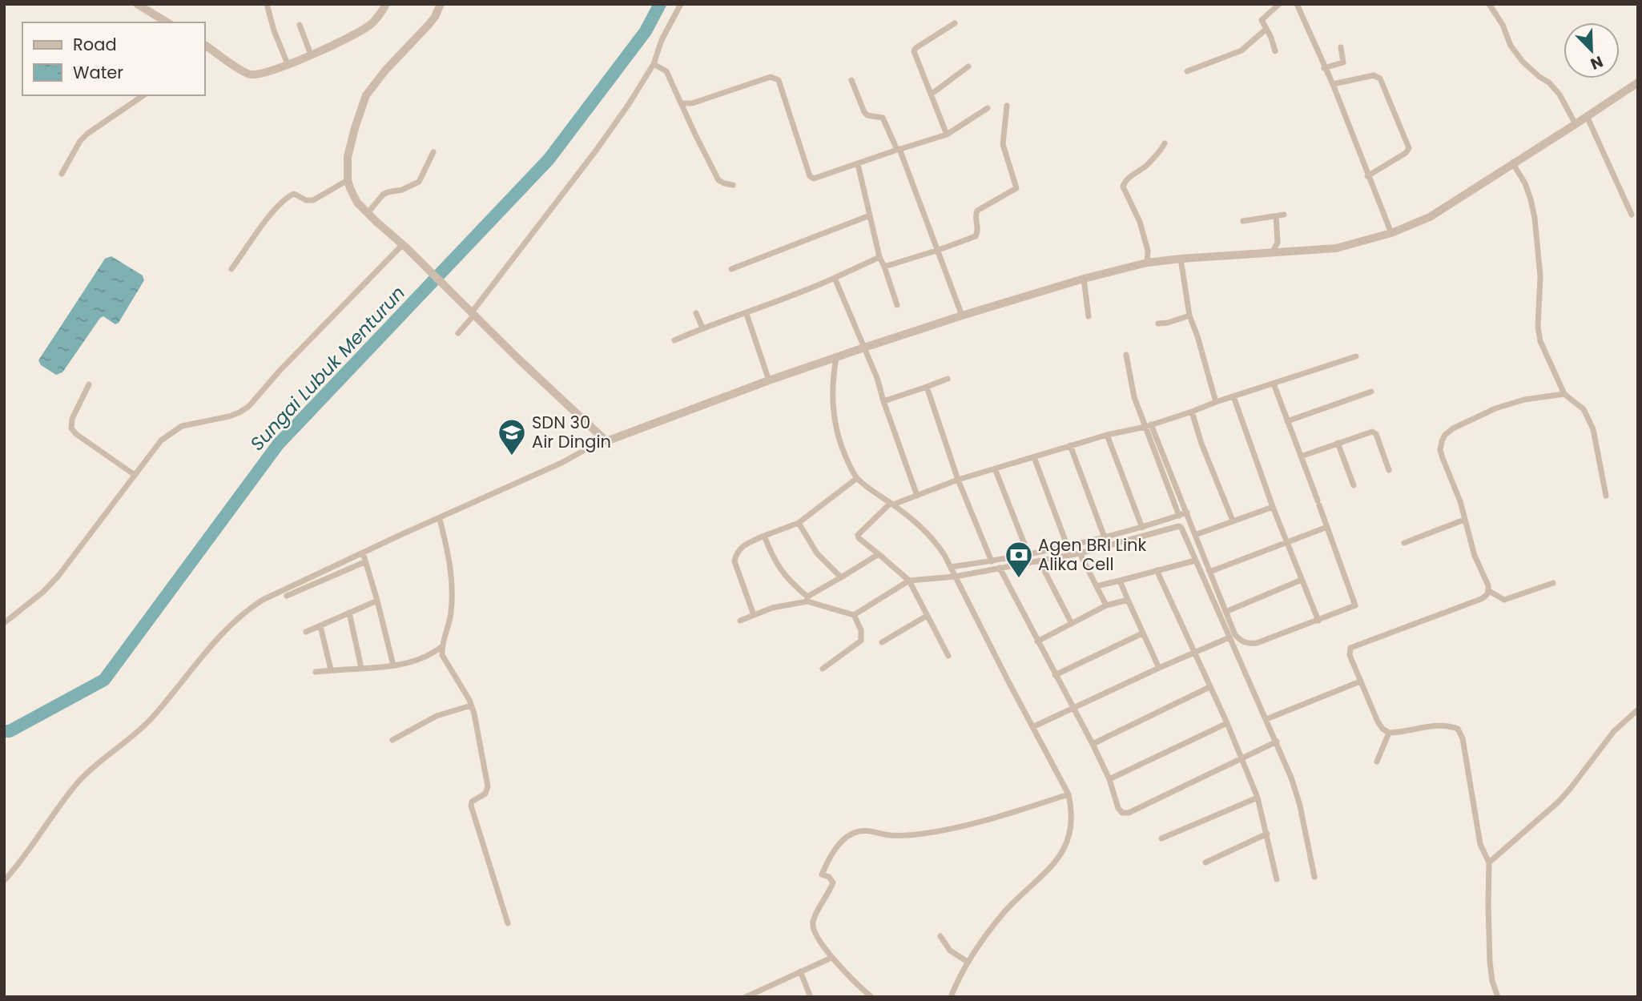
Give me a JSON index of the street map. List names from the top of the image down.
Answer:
{
  "water": ["Sungai Lubuk Menturun"],
  "places": {
    "school or university": ["SDN 30 Air Dingin"],
    "bank": ["Agen BRI Link Alika Cell"]
  },
  "legend": ["Road", "Water"],
  "north": "bottom right"
}
